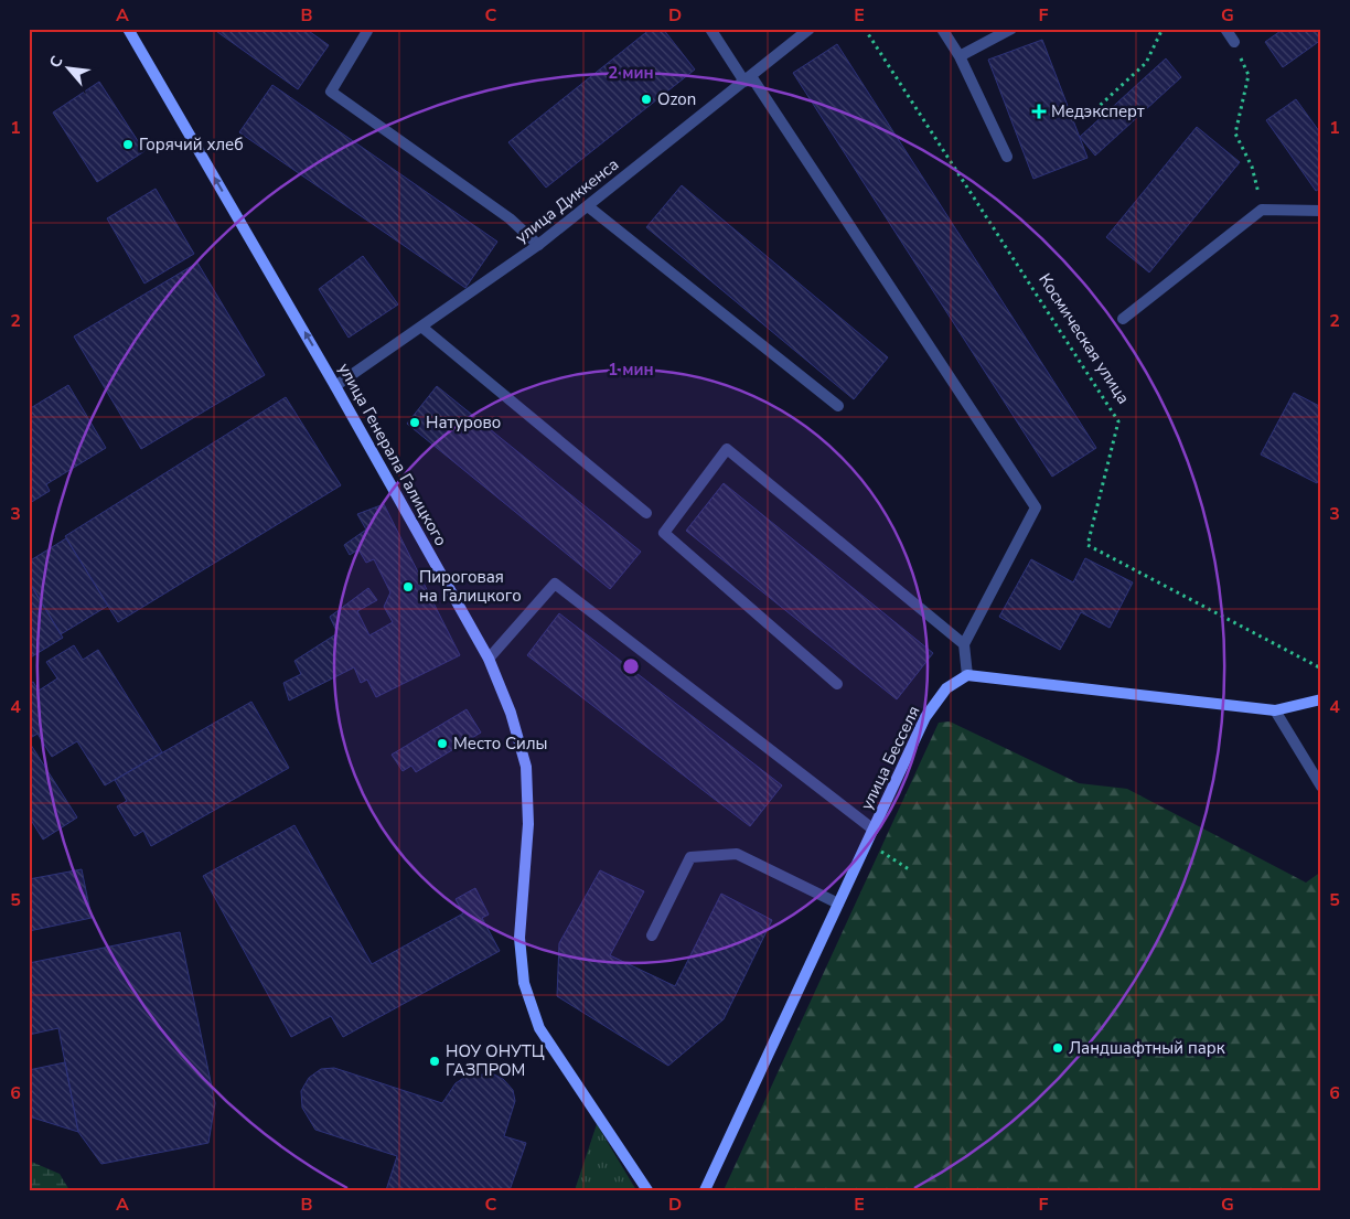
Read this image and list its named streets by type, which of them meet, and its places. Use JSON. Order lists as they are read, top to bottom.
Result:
{
  "streets": {
    "street": ["улица Диккенса", "улица Генерала Галицкого", "улица Бесселя"],
    "path": ["Космическая улица"]
  },
  "crossings": [
    ["улица Диккенса", "улица Генерала Галицкого"]
  ],
  "places": {
    "other": [
      "Ozon",
      "Горячий хлеб",
      "Натурово",
      "Пироговая на Галицкого",
      "Место Силы",
      "Ландшафтный парк",
      "НОУ ОНУТЦ ГАЗПРОМ"
    ],
    "health": ["Медэксперт"]
  },
  "north": "top left",
  "grid": {
    "columns": [
      "A",
      "B",
      "C",
      "D",
      "E",
      "F",
      "G"
    ],
    "rows": [
      "1",
      "2",
      "3",
      "4",
      "5",
      "6"
    ]
  },
  "rings": ["2 мин", "1 мин"]
}
